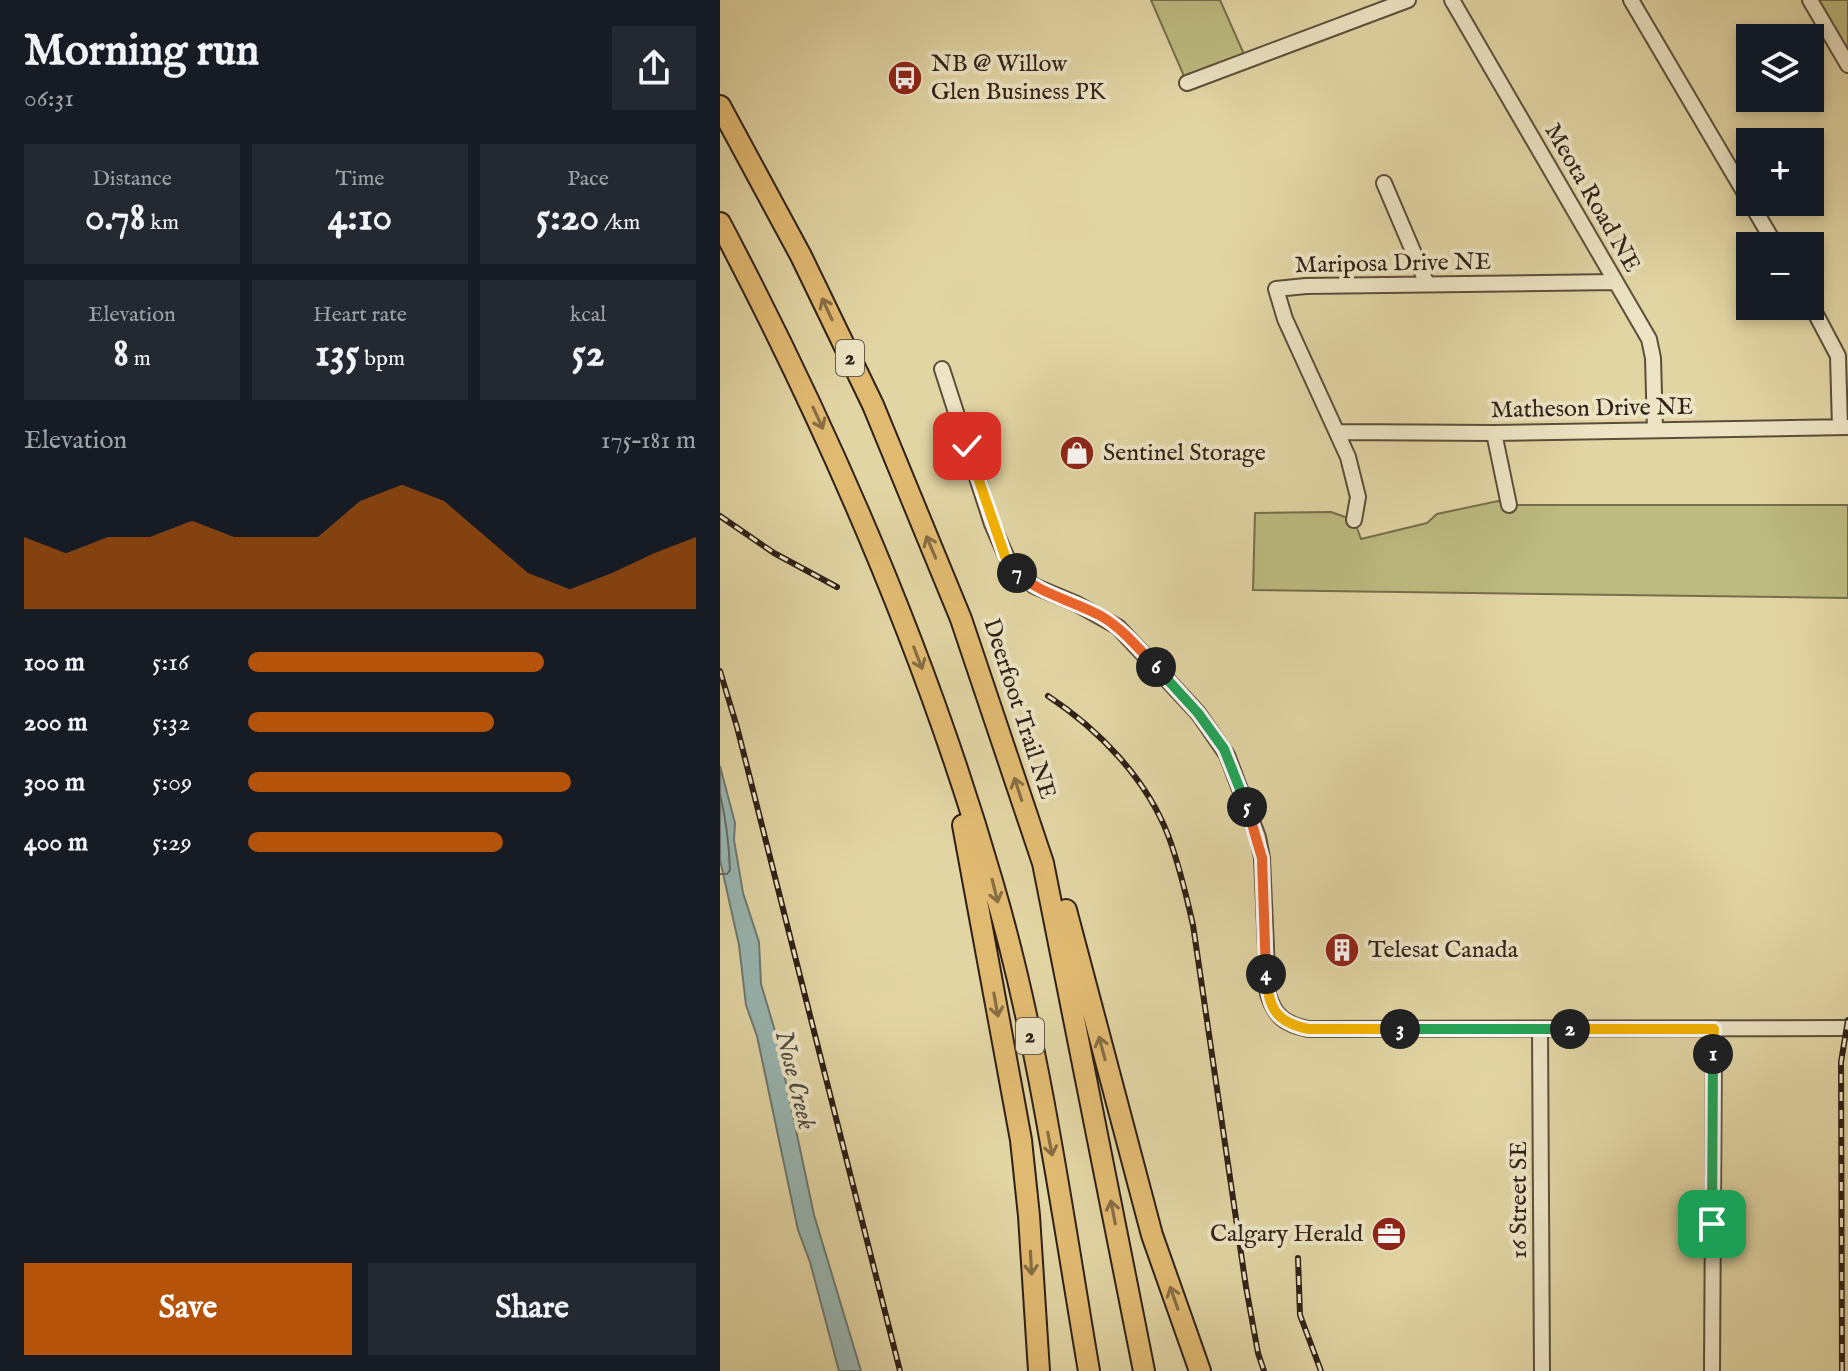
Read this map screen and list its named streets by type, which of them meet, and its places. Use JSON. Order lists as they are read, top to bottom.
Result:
{
  "streets": {
    "highway": ["2", "Deerfoot Trail NE"],
    "street": [
      "Meota Road NE",
      "Mariposa Drive NE",
      "Matheson Drive NE",
      "16 Street SE"
    ]
  },
  "crossings": [
    ["Meota Road NE", "Mariposa Drive NE"],
    ["Meota Road NE", "Matheson Drive NE"],
    ["Mariposa Drive NE", "Matheson Drive NE"]
  ],
  "water": ["Nose Creek"],
  "places": {
    "bus stop": ["NB @ Willow Glen Business PK"],
    "shop": ["Sentinel Storage"],
    "building": ["Telesat Canada"],
    "office": ["Calgary Herald"]
  },
  "page": {
    "heading": ["Morning run", "06:31"],
    "map_buttons": ["+", "−"],
    "stats": [
      ["Distance", "0.78 km"],
      ["Time", "4:10"],
      ["Pace", "5:20 /km"],
      ["Elevation", "8 m"],
      ["Heart rate", "135 bpm"],
      ["kcal", "52"]
    ],
    "chart": ["Elevation", "175–181 m"],
    "pins": [
      "7",
      "6",
      "5",
      "4",
      "2",
      "3",
      "1"
    ],
    "list": [
      {
        "name": "100 m",
        "note": "5:16"
      },
      {
        "name": "200 m",
        "note": "5:32"
      },
      {
        "name": "300 m",
        "note": "5:09"
      },
      {
        "name": "400 m",
        "note": "5:29"
      }
    ],
    "buttons": ["Save", "Share"]
  }
}
